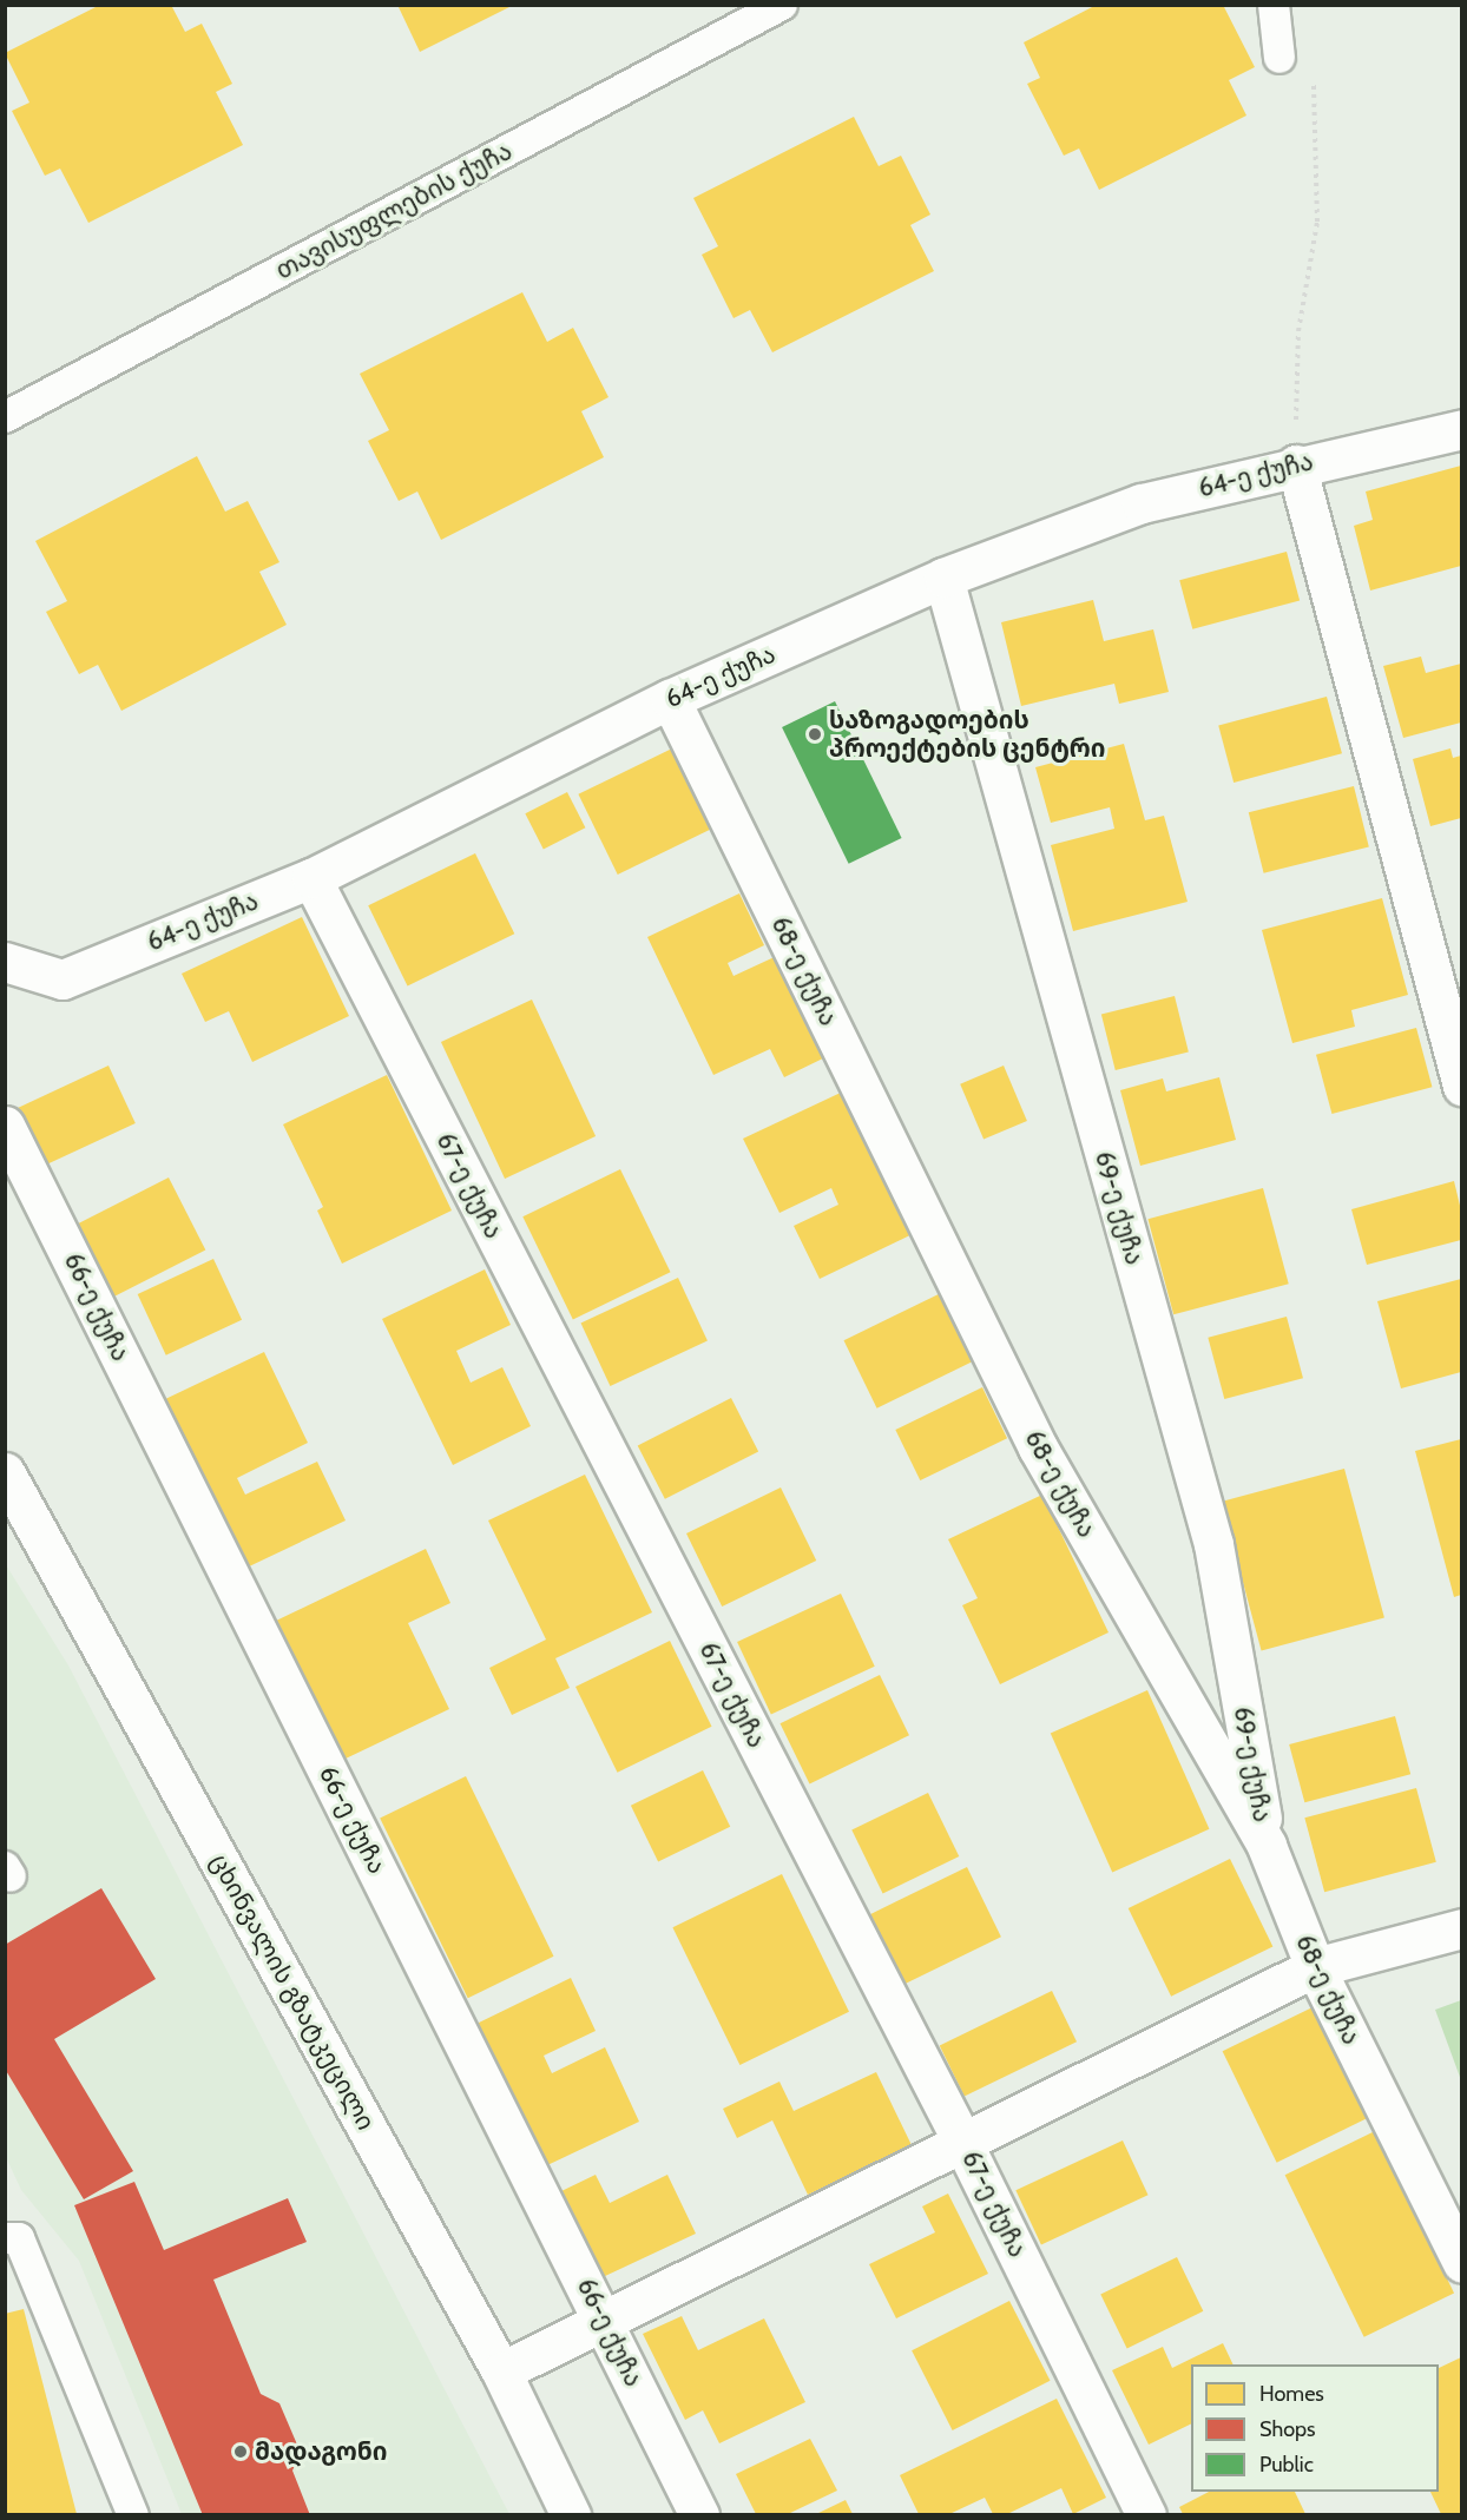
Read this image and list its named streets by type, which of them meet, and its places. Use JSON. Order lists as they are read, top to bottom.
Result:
{
  "streets": {
    "street": [
      "64-ე ქუჩა",
      "68-ე ქუჩა",
      "67-ე ქუჩა",
      "69-ე ქუჩა",
      "66-ე ქუჩა",
      "ცხინვალის გზატკეცილი"
    ],
    "lane": ["თავისუფლების ქუჩა"]
  },
  "crossings": [
    ["64-ე ქუჩა", "68-ე ქუჩა"],
    ["64-ე ქუჩა", "67-ე ქუჩა"],
    ["64-ე ქუჩა", "69-ე ქუჩა"],
    ["68-ე ქუჩა", "69-ე ქუჩა"]
  ],
  "places": ["საზოგადოების პროექტების ცენტრი", "მადაგონი"],
  "legend": ["Homes", "Shops", "Public"]
}
